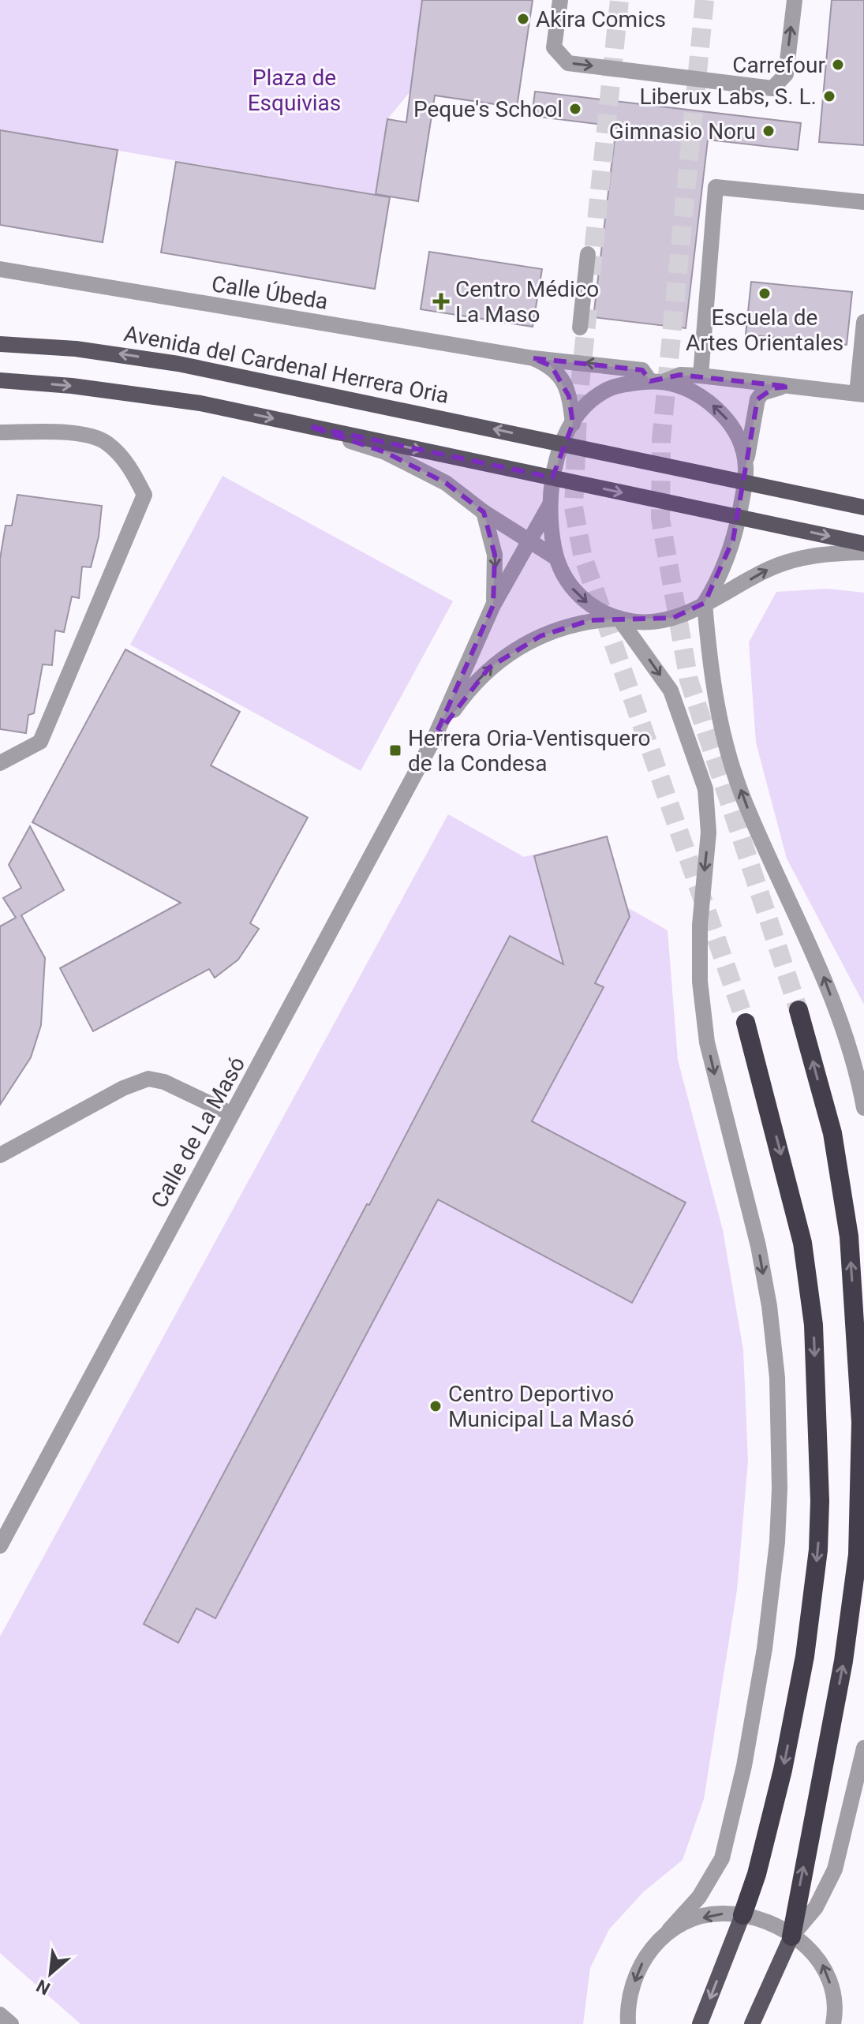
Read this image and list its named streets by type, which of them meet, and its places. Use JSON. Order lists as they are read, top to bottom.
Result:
{
  "streets": {
    "main road": ["Avenida del Cardenal Herrera Oria"],
    "street": ["Calle Úbeda", "Calle de La Masó"]
  },
  "parks": ["Plaza de Esquivias"],
  "places": {
    "other": [
      "Akira Comics",
      "Carrefour",
      "Liberux Labs, S. L.",
      "Peque's School",
      "Gimnasio Noru",
      "Escuela de Artes Orientales",
      "Centro Deportivo Municipal La Masó"
    ],
    "health": ["Centro Médico La Maso"],
    "transit": ["Herrera Oria-Ventisquero de la Condesa"]
  },
  "north": "bottom left"
}
